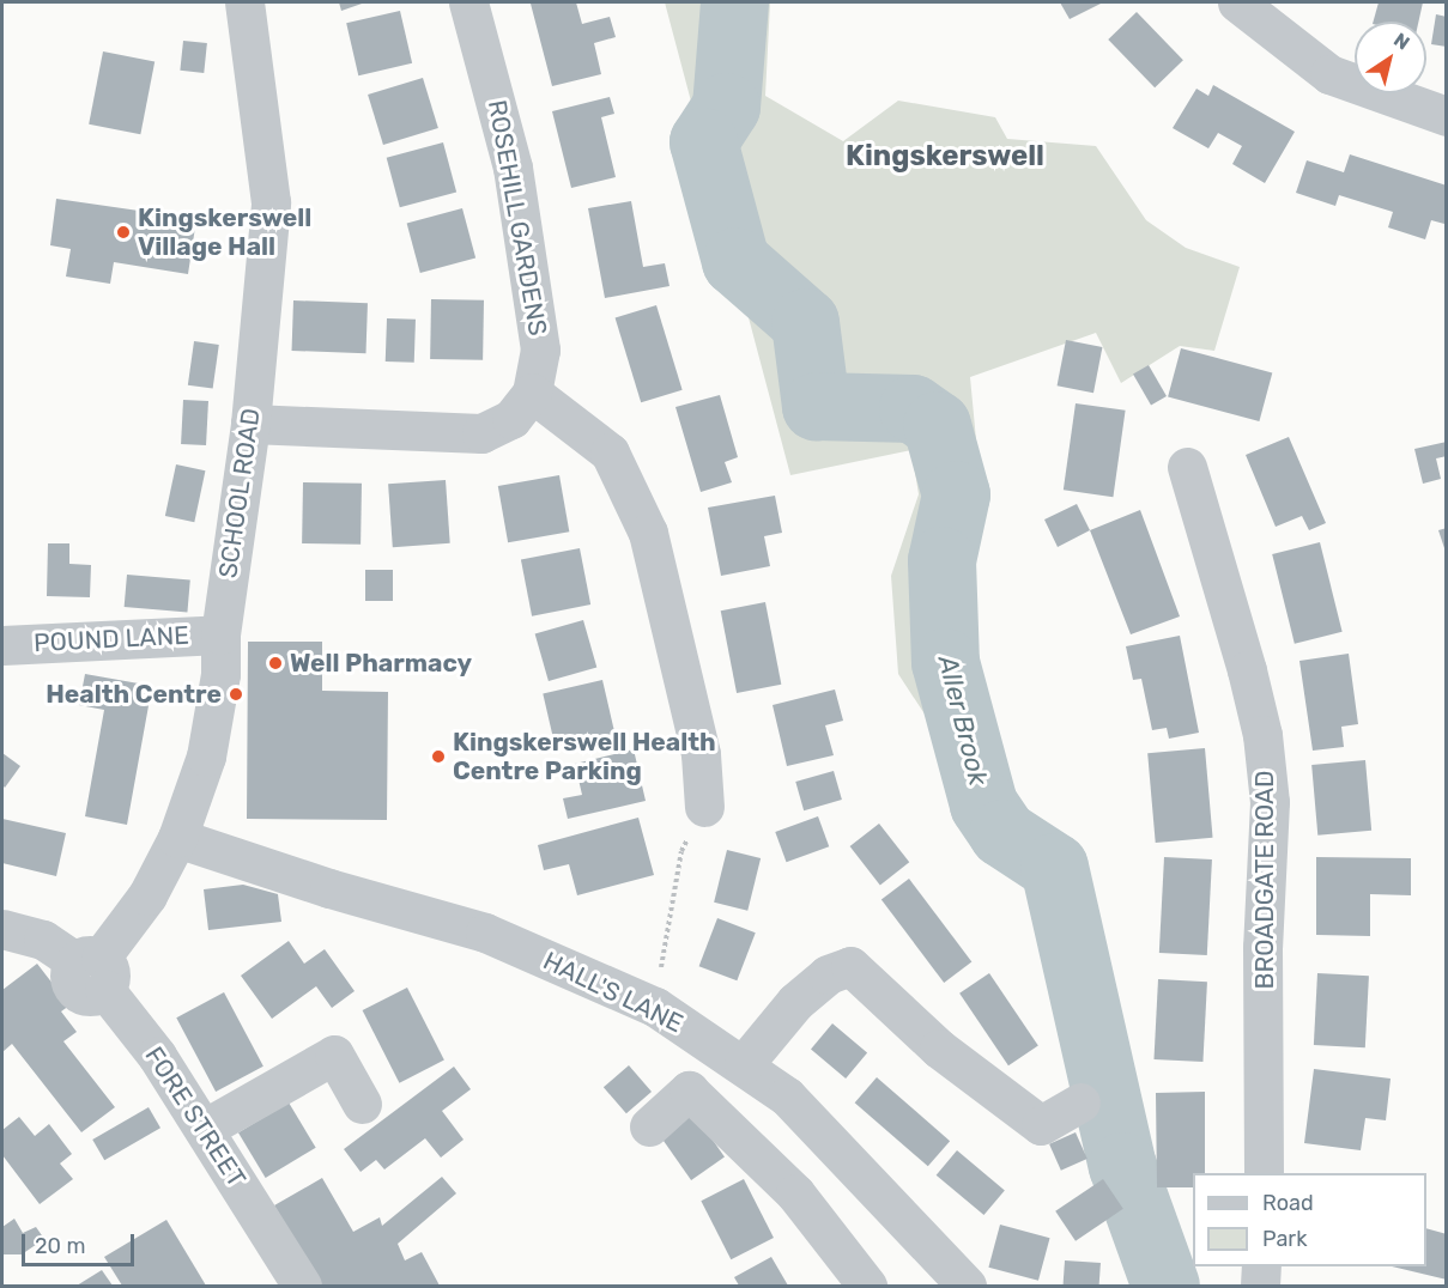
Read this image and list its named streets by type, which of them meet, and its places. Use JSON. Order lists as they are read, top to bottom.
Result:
{
  "streets": {
    "street": [
      "ROSEHILL GARDENS",
      "SCHOOL ROAD",
      "POUND LANE",
      "BROADGATE ROAD",
      "HALL'S LANE",
      "FORE STREET"
    ]
  },
  "crossings": [
    ["ROSEHILL GARDENS", "SCHOOL ROAD"],
    ["SCHOOL ROAD", "POUND LANE"],
    ["SCHOOL ROAD", "HALL'S LANE"],
    ["SCHOOL ROAD", "FORE STREET"]
  ],
  "districts": ["Kingskerswell"],
  "water": ["Aller Brook"],
  "places": [
    "Kingskerswell Village Hall",
    "Well Pharmacy",
    "Health Centre",
    "Kingskerswell Health Centre Parking"
  ],
  "legend": ["Road", "Park"],
  "scale_bar": "20 m",
  "north": "top right"
}
